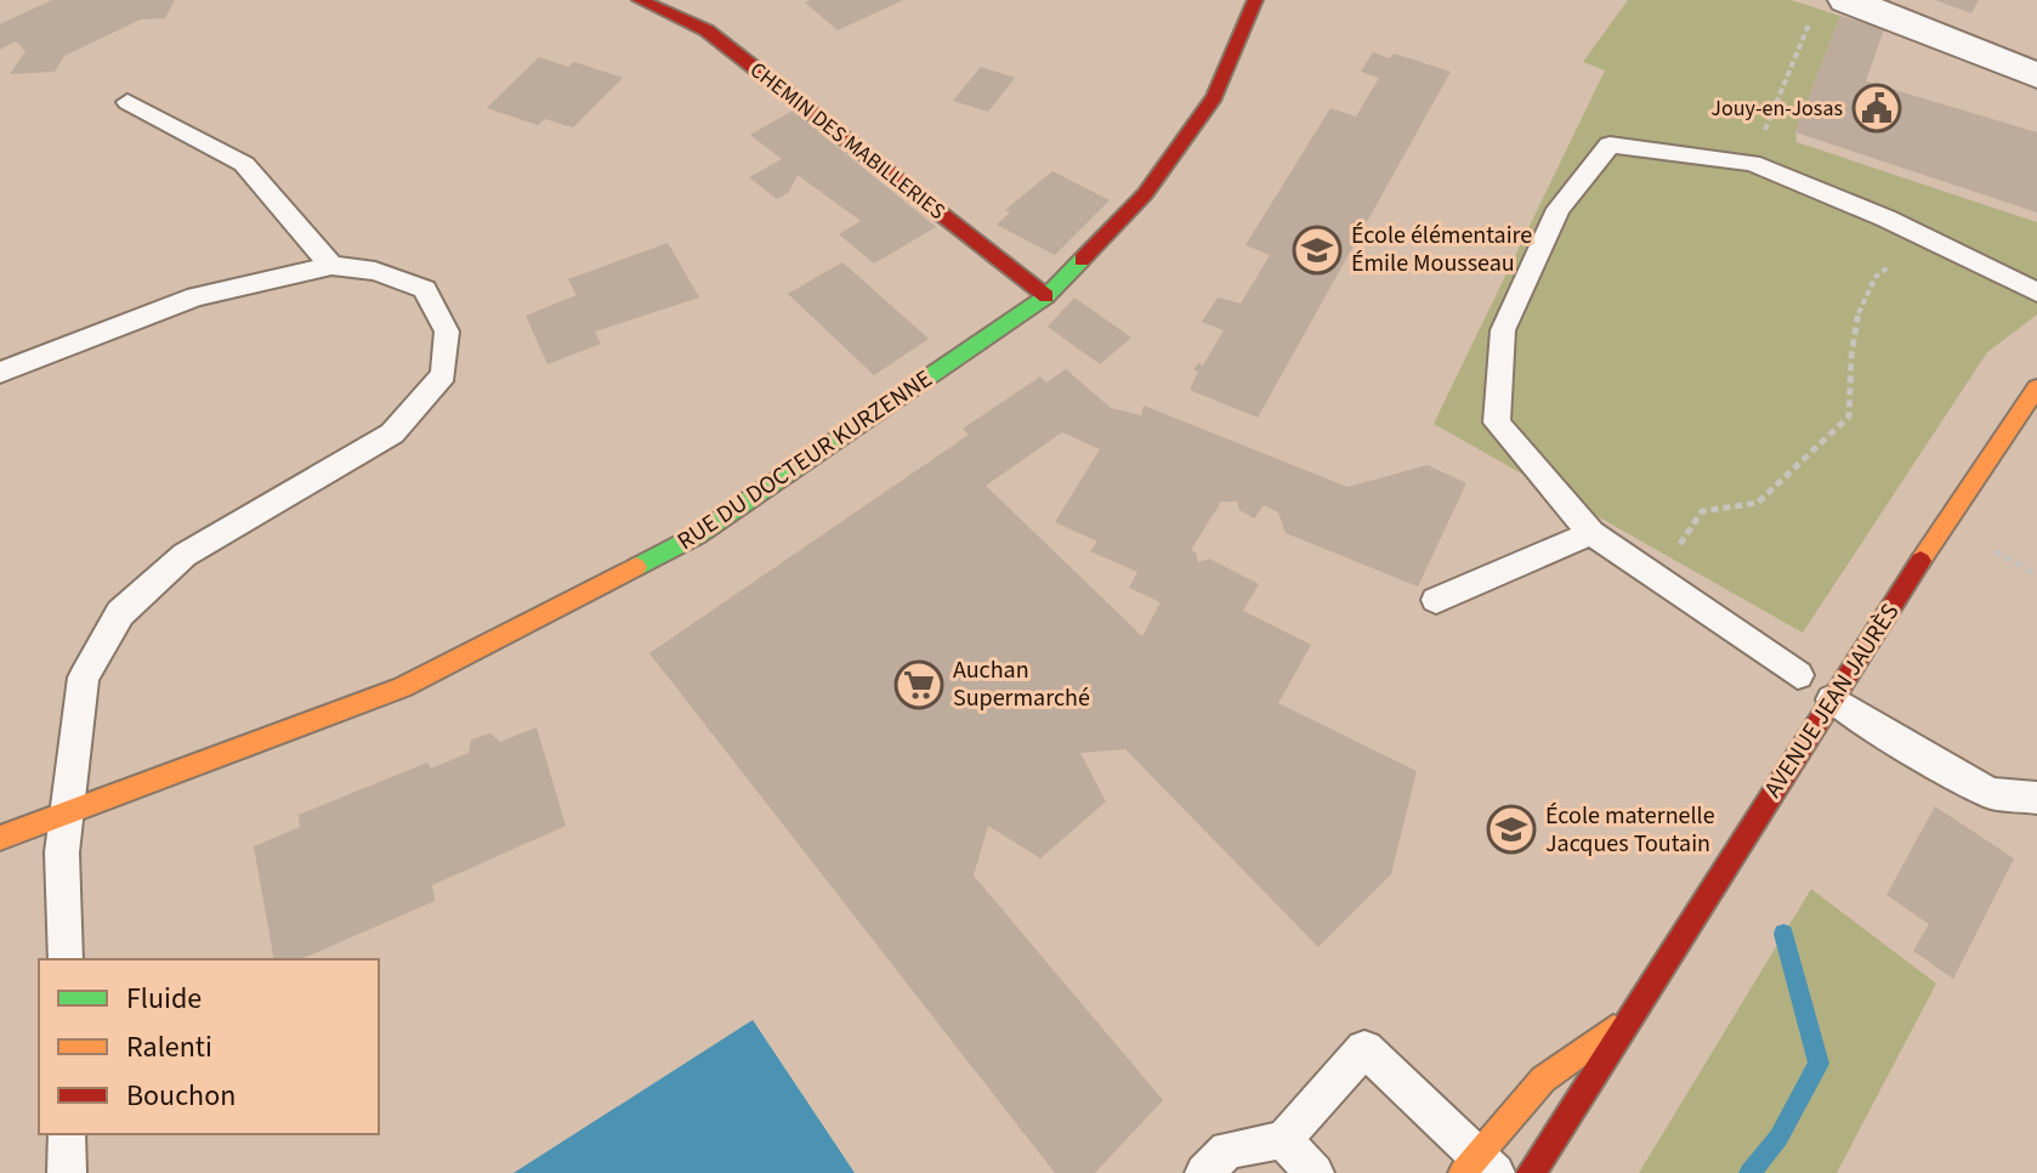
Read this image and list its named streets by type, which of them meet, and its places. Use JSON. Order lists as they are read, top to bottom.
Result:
{
  "streets": {
    "street": ["CHEMIN DES MABILLERIES", "RUE DU DOCTEUR KURZENNE", "AVENUE JEAN JAURÈS"]
  },
  "crossings": [
    ["CHEMIN DES MABILLERIES", "RUE DU DOCTEUR KURZENNE"]
  ],
  "places": {
    "public building": ["Jouy-en-Josas"],
    "school or university": ["École élémentaire Émile Mousseau", "École maternelle Jacques Toutain"],
    "supermarket": ["Auchan Supermarché"]
  },
  "legend": ["Fluide", "Ralenti", "Bouchon"]
}
